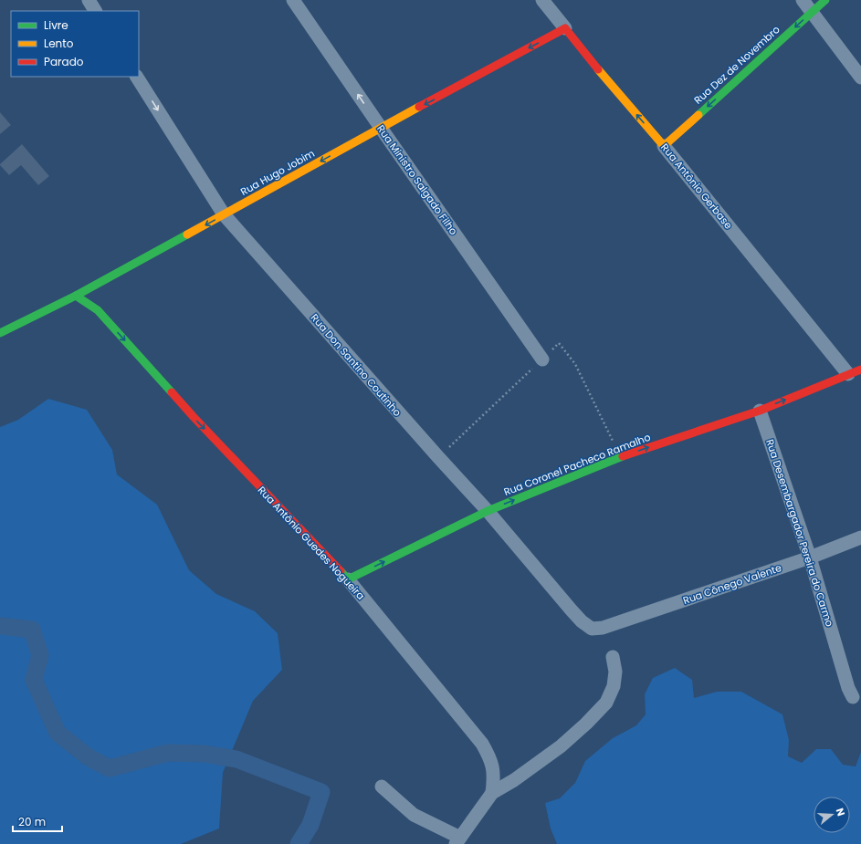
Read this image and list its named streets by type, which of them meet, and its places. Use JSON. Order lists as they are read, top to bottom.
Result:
{
  "streets": {
    "street": [
      "Rua Dez de Novembro",
      "Rua Hugo Jobim",
      "Rua Ministro Salgado Filho",
      "Rua Antônio Gerbase",
      "Rua Don Santino Coutinho",
      "Rua Coronel Pacheco Ramalho",
      "Rua Desembargador Pereira do Carmo",
      "Rua Antônio Guedes Nogueira",
      "Rua Cônego Valente"
    ]
  },
  "crossings": [
    ["Rua Dez de Novembro", "Rua Antônio Gerbase"],
    ["Rua Hugo Jobim", "Rua Ministro Salgado Filho"],
    ["Rua Hugo Jobim", "Rua Antônio Gerbase"],
    ["Rua Hugo Jobim", "Rua Don Santino Coutinho"],
    ["Rua Hugo Jobim", "Rua Antônio Guedes Nogueira"],
    ["Rua Antônio Gerbase", "Rua Coronel Pacheco Ramalho"],
    ["Rua Don Santino Coutinho", "Rua Coronel Pacheco Ramalho"],
    ["Rua Don Santino Coutinho", "Rua Cônego Valente"],
    ["Rua Coronel Pacheco Ramalho", "Rua Desembargador Pereira do Carmo"],
    ["Rua Coronel Pacheco Ramalho", "Rua Antônio Guedes Nogueira"],
    ["Rua Desembargador Pereira do Carmo", "Rua Cônego Valente"]
  ],
  "one_way": [
    "Rua Dez de Novembro",
    "Rua Hugo Jobim",
    "Rua Ministro Salgado Filho",
    "Rua Coronel Pacheco Ramalho",
    "Rua Antônio Guedes Nogueira"
  ],
  "legend": ["Livre", "Lento", "Parado"],
  "scale_bar": "20 m",
  "north": "right"
}
